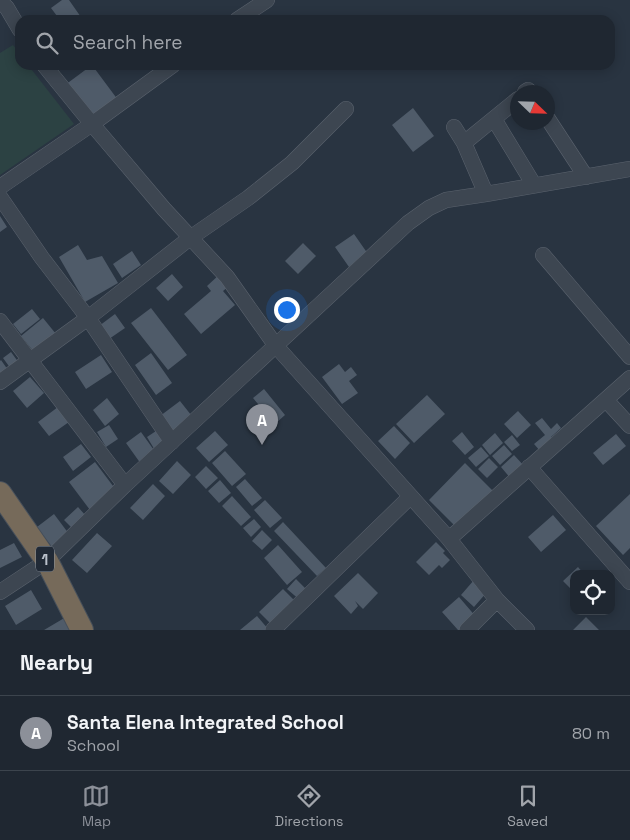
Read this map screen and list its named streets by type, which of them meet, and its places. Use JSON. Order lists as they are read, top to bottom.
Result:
{
  "streets": {
    "highway": ["1"]
  },
  "north": "bottom right",
  "page": {
    "search": "Search here",
    "pins": "A",
    "heading": "Nearby",
    "list": [
      {
        "mark": "A",
        "name": "Santa Elena Integrated School",
        "note": "School",
        "value": "80 m"
      }
    ],
    "nav": ["Map", "Directions", "Saved"]
  }
}
